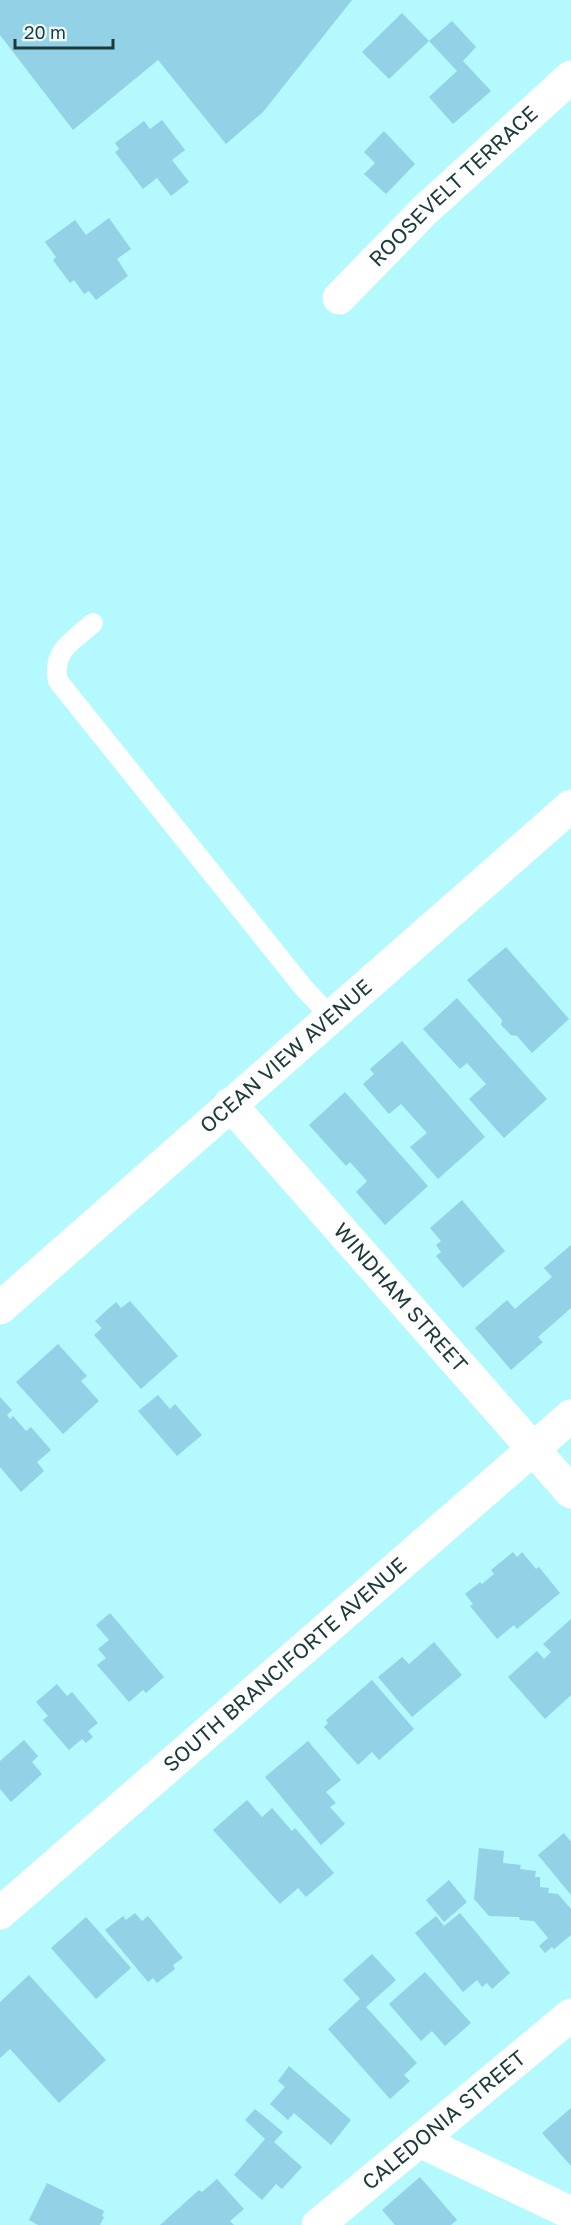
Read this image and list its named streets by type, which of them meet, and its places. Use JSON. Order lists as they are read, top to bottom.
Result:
{
  "streets": {
    "street": [
      "ROOSEVELT TERRACE",
      "OCEAN VIEW AVENUE",
      "WINDHAM STREET",
      "SOUTH BRANCIFORTE AVENUE",
      "CALEDONIA STREET"
    ]
  },
  "crossings": [
    ["OCEAN VIEW AVENUE", "WINDHAM STREET"],
    ["WINDHAM STREET", "SOUTH BRANCIFORTE AVENUE"]
  ],
  "scale_bar": "20 m"
}
